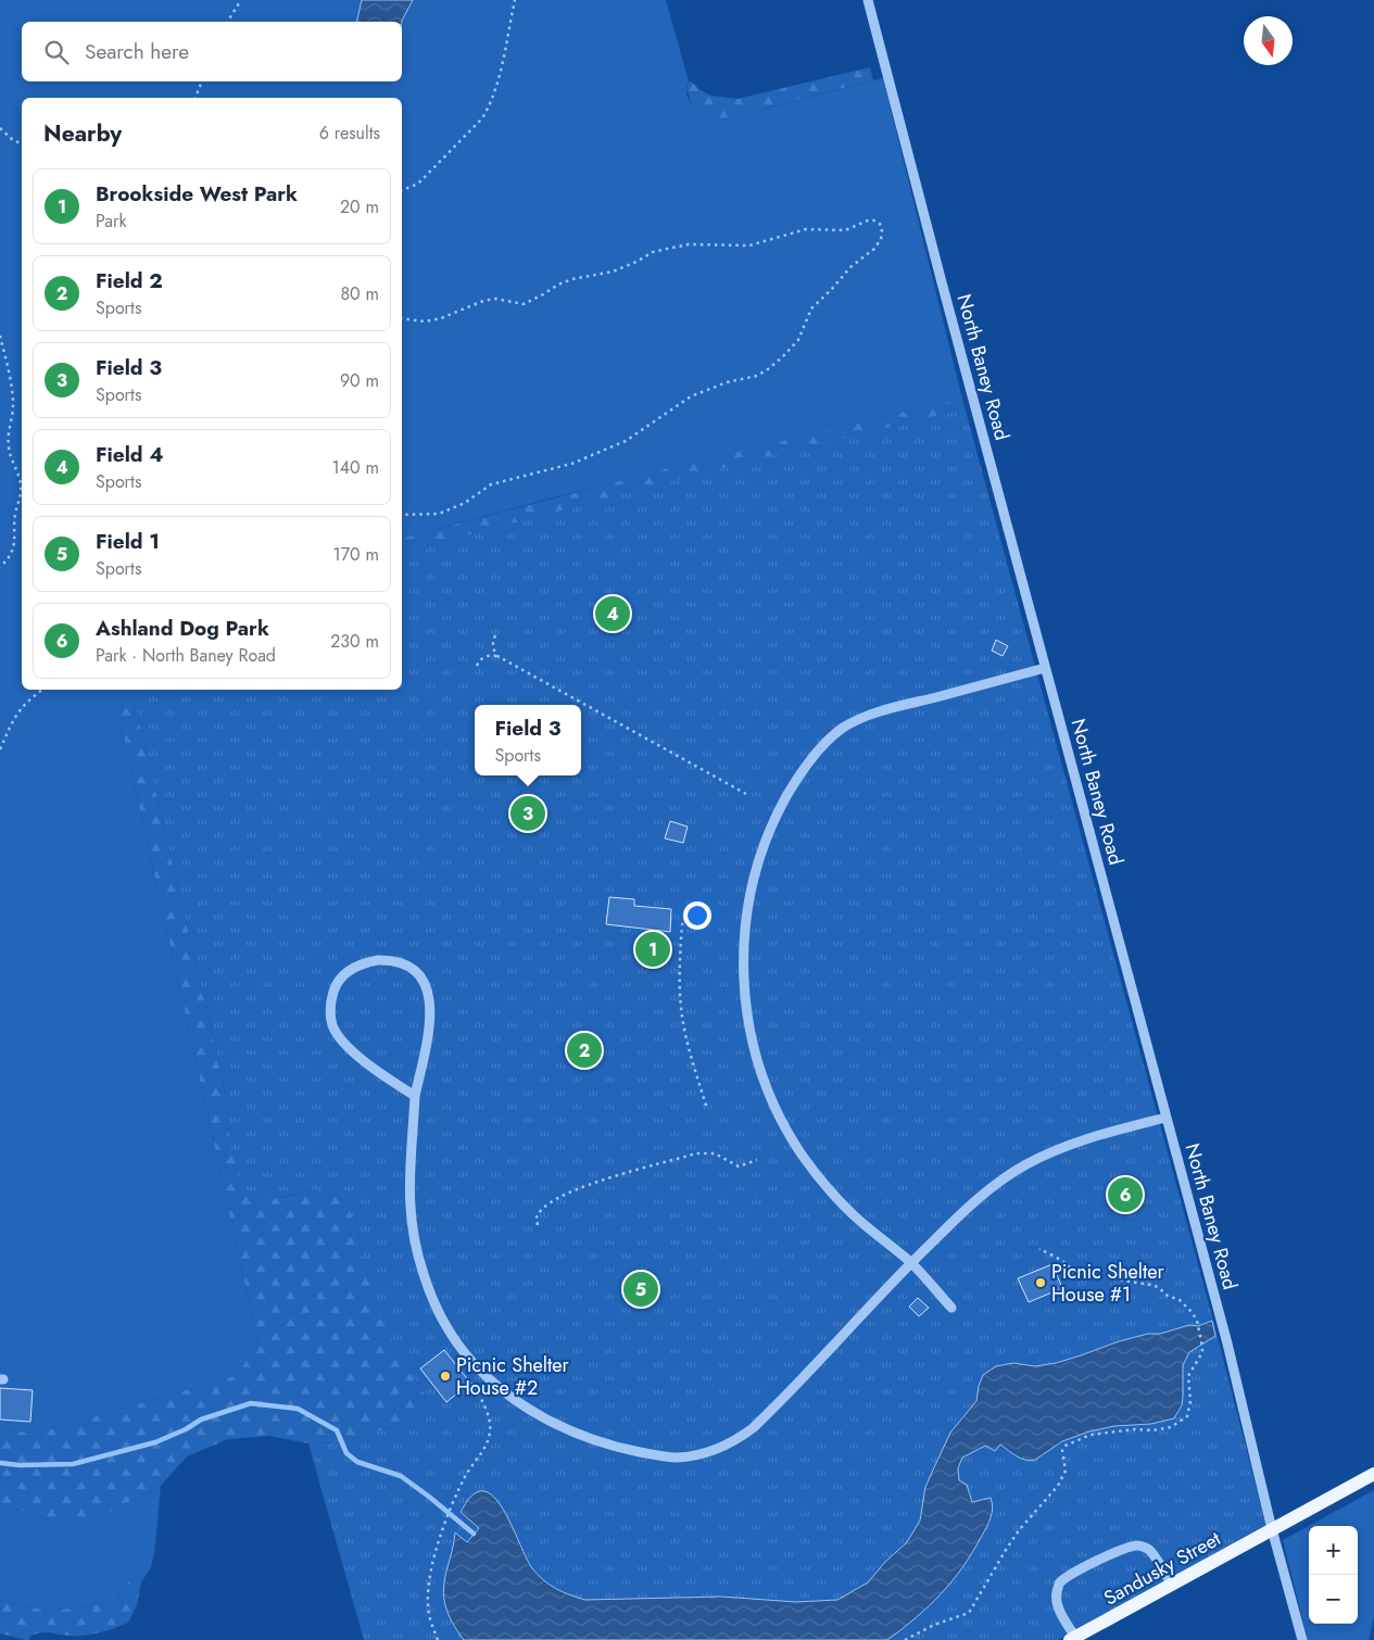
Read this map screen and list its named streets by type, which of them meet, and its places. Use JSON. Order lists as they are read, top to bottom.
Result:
{
  "streets": {
    "main road": ["Sandusky Street"],
    "street": ["North Baney Road"]
  },
  "crossings": [
    ["North Baney Road", "Sandusky Street"]
  ],
  "places": ["Picnic Shelter House #1", "Picnic Shelter House #2"],
  "north": "bottom",
  "page": {
    "search": "Search here",
    "heading": ["Nearby", "6 results"],
    "list": [
      {
        "mark": "1",
        "name": "Brookside West Park",
        "note": "Park",
        "value": "20 m"
      },
      {
        "mark": "2",
        "name": "Field 2",
        "note": "Sports",
        "value": "80 m"
      },
      {
        "mark": "3",
        "name": "Field 3",
        "note": "Sports",
        "value": "90 m"
      },
      {
        "mark": "4",
        "name": "Field 4",
        "note": "Sports",
        "value": "140 m"
      },
      {
        "mark": "5",
        "name": "Field 1",
        "note": "Sports",
        "value": "170 m"
      },
      {
        "mark": "6",
        "name": "Ashland Dog Park",
        "note": "Park · North Baney Road",
        "value": "230 m"
      }
    ],
    "pins": [
      "4",
      "3",
      "1",
      "2",
      "6",
      "5"
    ],
    "popup": ["Field 3", "Sports"],
    "map_buttons": ["+", "−"]
  }
}
